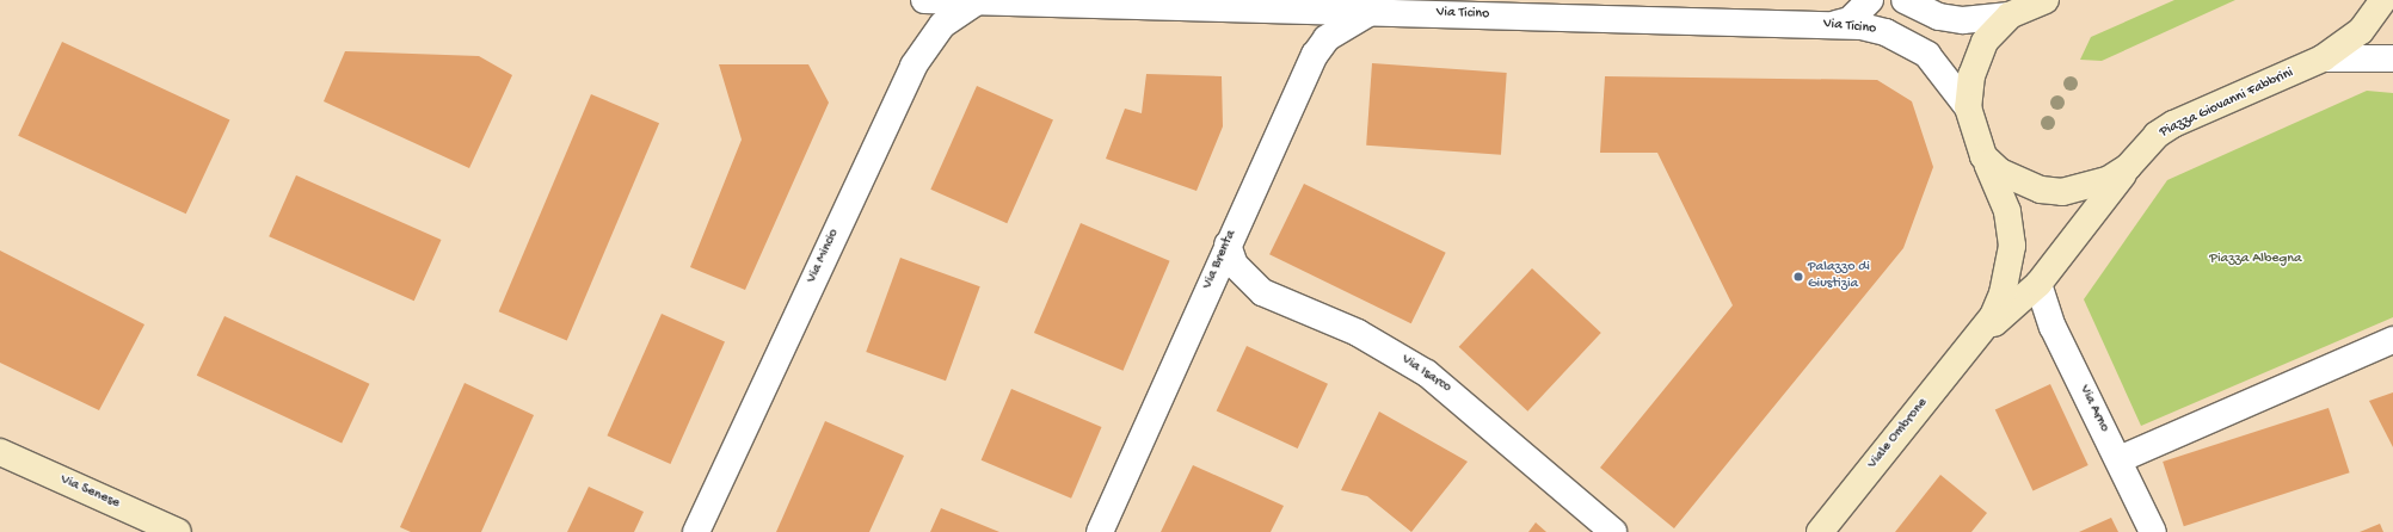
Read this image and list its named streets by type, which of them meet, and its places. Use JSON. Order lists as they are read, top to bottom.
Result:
{
  "streets": {
    "main road": ["Piazza Giovanni Fabbrini", "Viale Ombrone", "Via Senese"],
    "street": [
      "Via Ticino",
      "Via Mincio",
      "Via Brenta",
      "Via Isarco",
      "Via Arno"
    ]
  },
  "crossings": [
    ["Via Ticino", "Via Mincio"],
    ["Via Ticino", "Via Brenta"],
    ["Piazza Giovanni Fabbrini", "Viale Ombrone"],
    ["Via Brenta", "Via Isarco"],
    ["Via Arno", "Viale Ombrone"]
  ],
  "parks": ["Piazza Albegna"],
  "places": ["Palazzo di Giustizia"]
}
